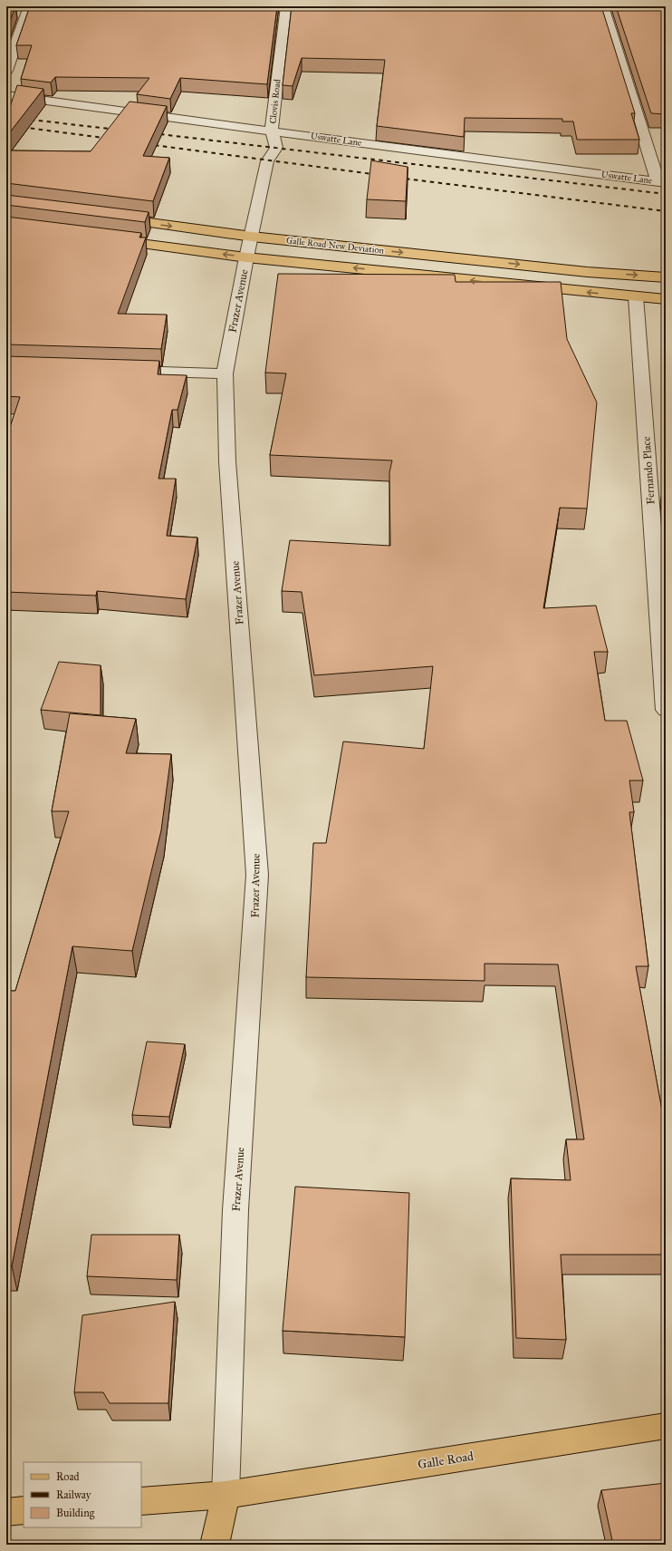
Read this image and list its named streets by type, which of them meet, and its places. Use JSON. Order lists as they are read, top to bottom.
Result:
{
  "streets": {
    "main road": ["Galle Road New Deviation", "Galle Road"],
    "street": [
      "Clovis Road",
      "Uswatte Lane",
      "Frazer Avenue",
      "Fernando Place"
    ]
  },
  "crossings": [
    ["Clovis Road", "Uswatte Lane"],
    ["Clovis Road", "Galle Road New Deviation"],
    ["Clovis Road", "Frazer Avenue"],
    ["Galle Road New Deviation", "Frazer Avenue"],
    ["Galle Road New Deviation", "Fernando Place"],
    ["Frazer Avenue", "Galle Road"]
  ],
  "legend": ["Road", "Railway", "Building"]
}
